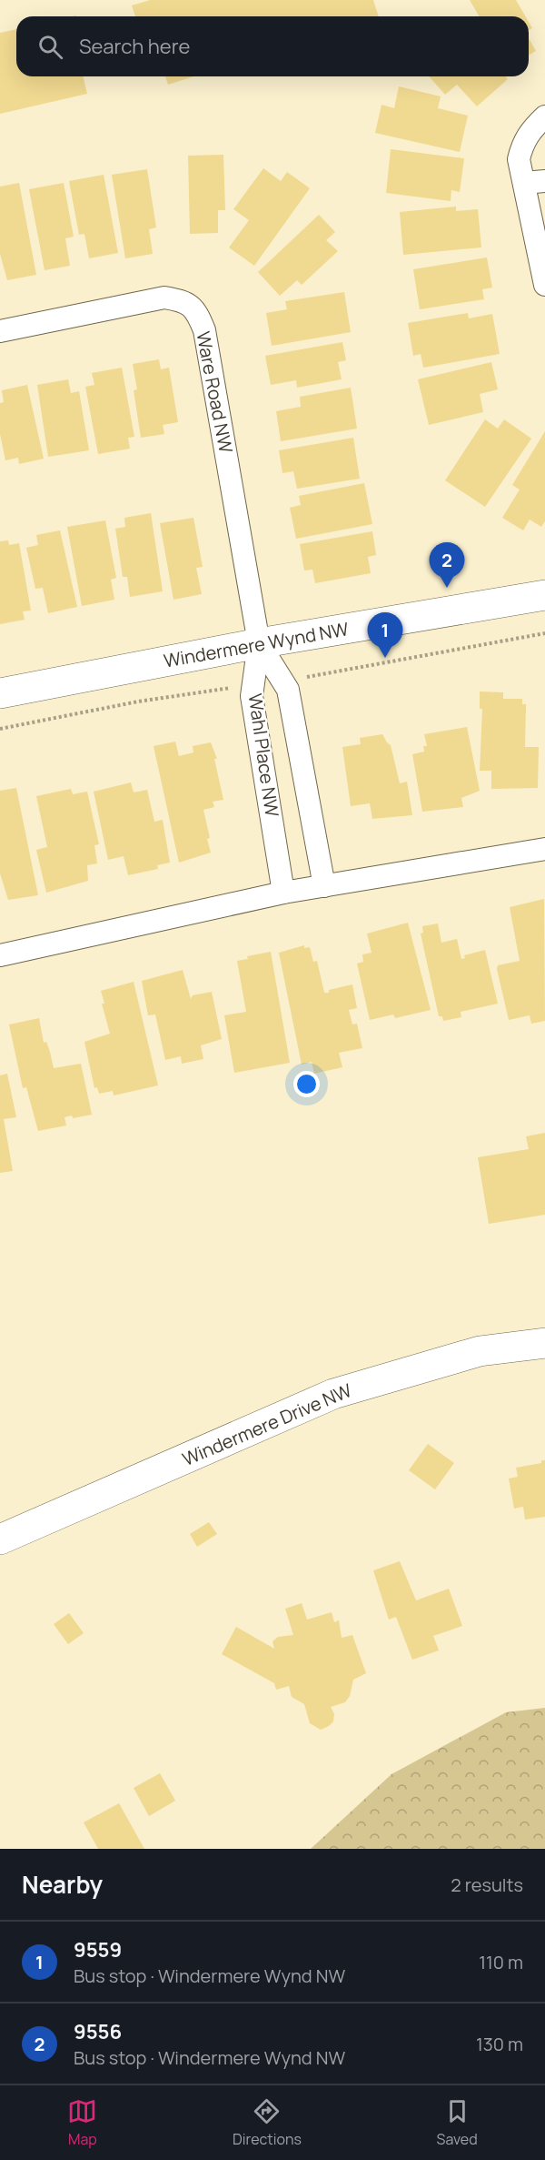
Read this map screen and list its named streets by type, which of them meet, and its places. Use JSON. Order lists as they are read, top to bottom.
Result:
{
  "streets": {
    "street": [
      "Ware Road NW",
      "Windermere Wynd NW",
      "Wahl Place NW",
      "Windermere Drive NW"
    ]
  },
  "crossings": [
    ["Ware Road NW", "Windermere Wynd NW"],
    ["Ware Road NW", "Wahl Place NW"],
    ["Windermere Wynd NW", "Wahl Place NW"]
  ],
  "page": {
    "search": "Search here",
    "pins": ["2", "1"],
    "heading": ["Nearby", "2 results"],
    "list": [
      {
        "mark": "1",
        "name": "9559",
        "note": "Bus stop · Windermere Wynd NW",
        "value": "110 m"
      },
      {
        "mark": "2",
        "name": "9556",
        "note": "Bus stop · Windermere Wynd NW",
        "value": "130 m"
      }
    ],
    "nav": ["Map", "Directions", "Saved"]
  }
}
